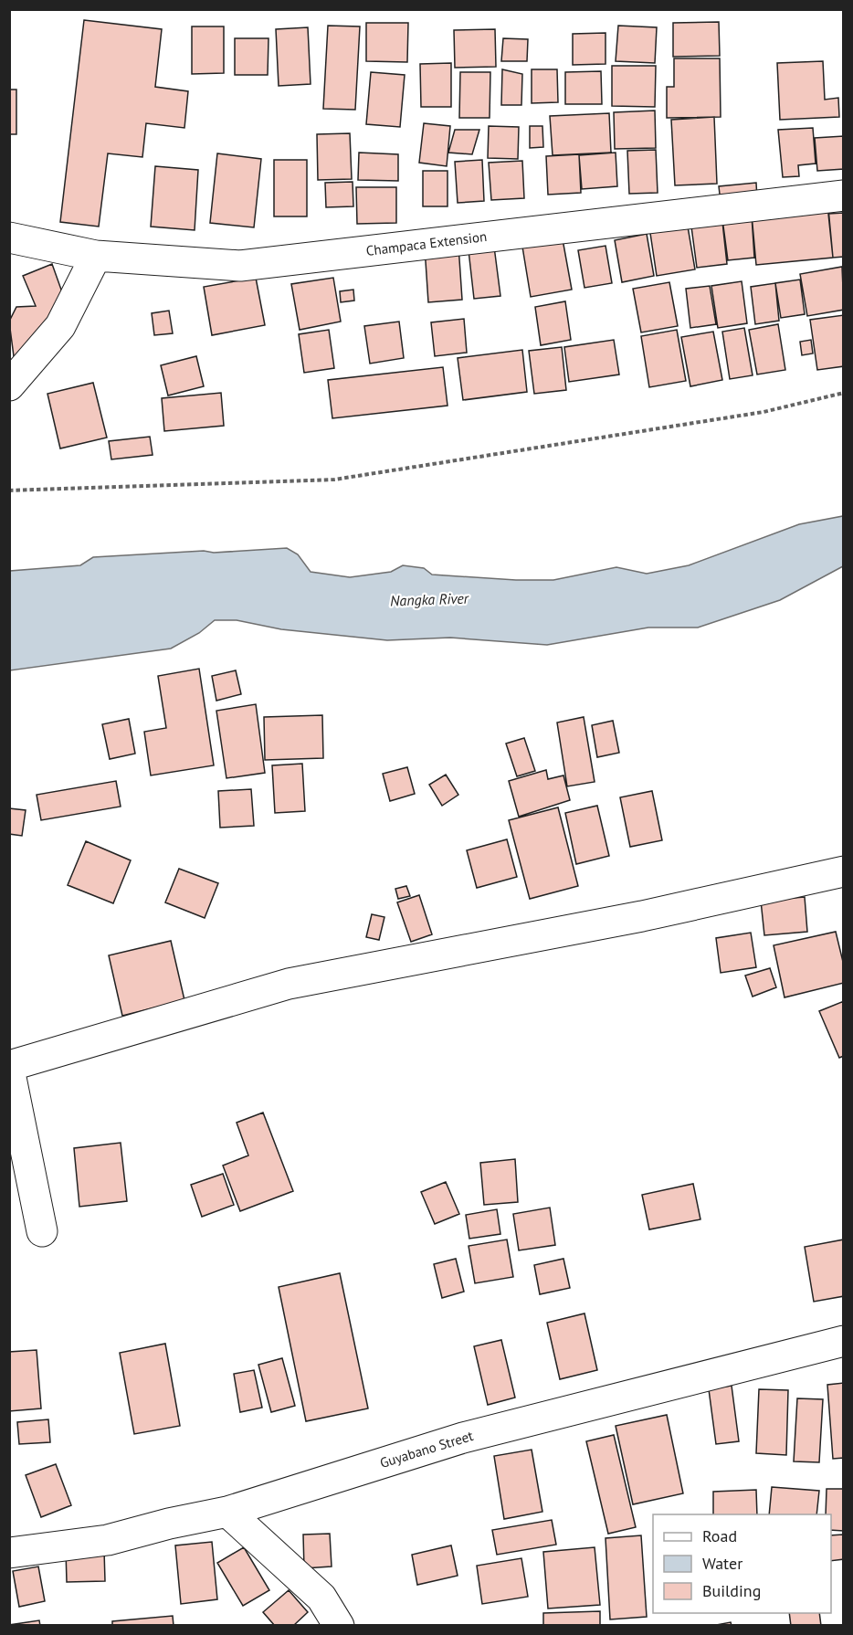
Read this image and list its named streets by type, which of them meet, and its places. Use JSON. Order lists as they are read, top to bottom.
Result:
{
  "streets": {
    "street": ["Champaca Extension", "Guyabano Street"]
  },
  "water": ["Nangka River"],
  "legend": ["Road", "Water", "Building"]
}
